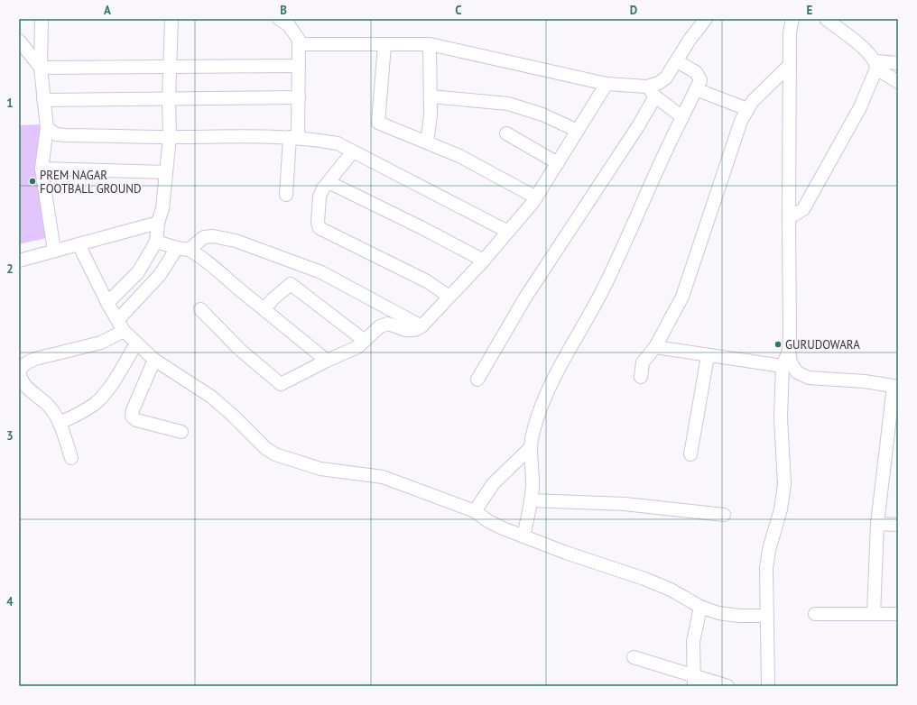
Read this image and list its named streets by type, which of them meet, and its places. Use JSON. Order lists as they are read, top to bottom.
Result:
{
  "places": ["PREM NAGAR FOOTBALL GROUND", "GURUDOWARA"],
  "grid": {
    "columns": [
      "A",
      "B",
      "C",
      "D",
      "E"
    ],
    "rows": [
      "1",
      "2",
      "3",
      "4"
    ]
  }
}
